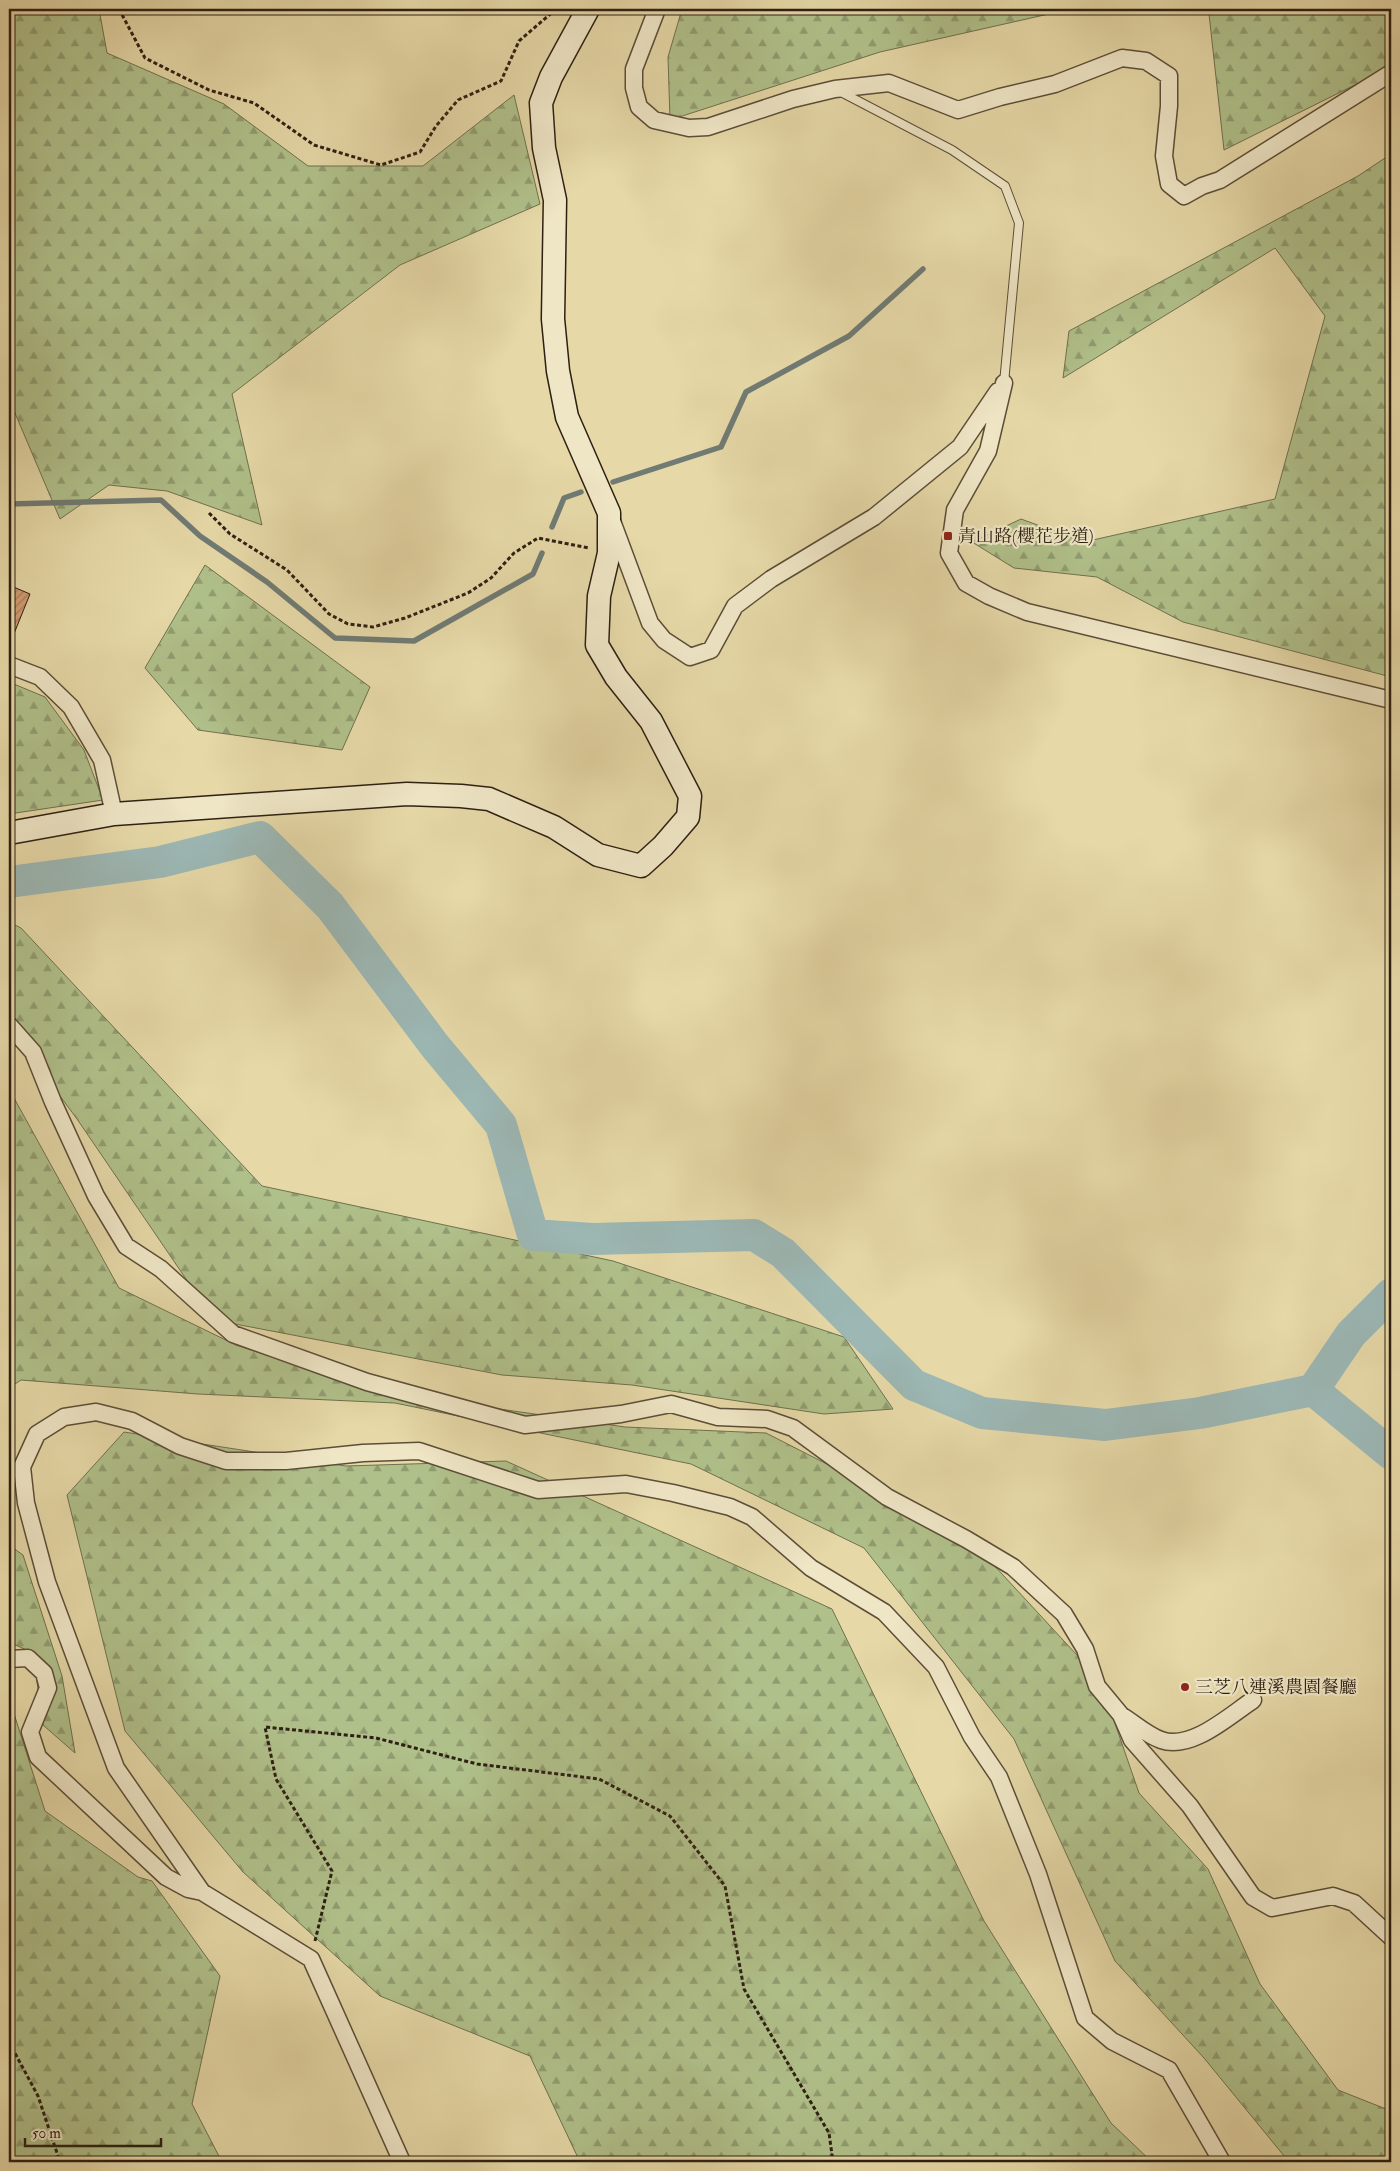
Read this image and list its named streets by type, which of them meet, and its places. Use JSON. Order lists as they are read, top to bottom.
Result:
{
  "places": {
    "transit": ["青山路(櫻花步道)"],
    "other": ["三芝八連溪農園餐廳"]
  },
  "scale_bar": "50 m"
}
